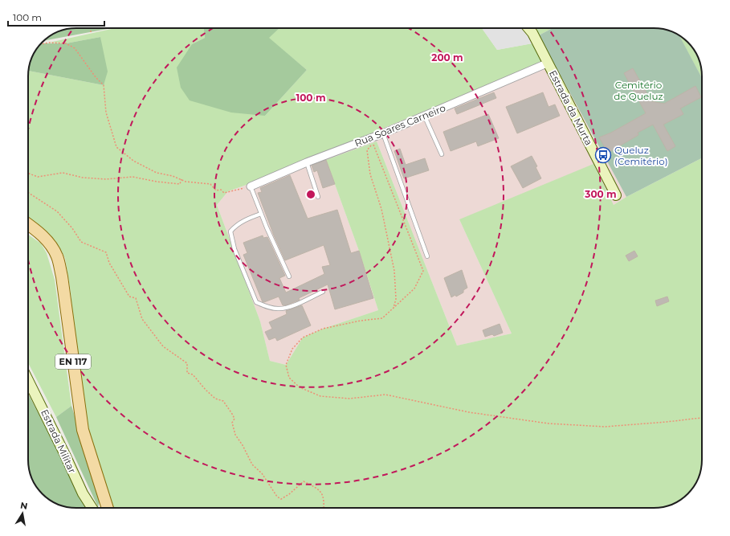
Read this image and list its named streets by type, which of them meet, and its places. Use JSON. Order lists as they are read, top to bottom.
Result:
{
  "streets": {
    "main road": ["EN 117"],
    "street": ["Estrada da Murta", "Rua Soares Carneiro", "Estrada Militar"]
  },
  "crossings": [
    ["Estrada da Murta", "Rua Soares Carneiro"]
  ],
  "parks": ["Cemitério de Queluz"],
  "places": {
    "bus stop": ["Queluz (Cemitério)"]
  },
  "scale_bar": "100 m",
  "north": "top",
  "rings": ["200 m", "100 m", "300 m"]
}
